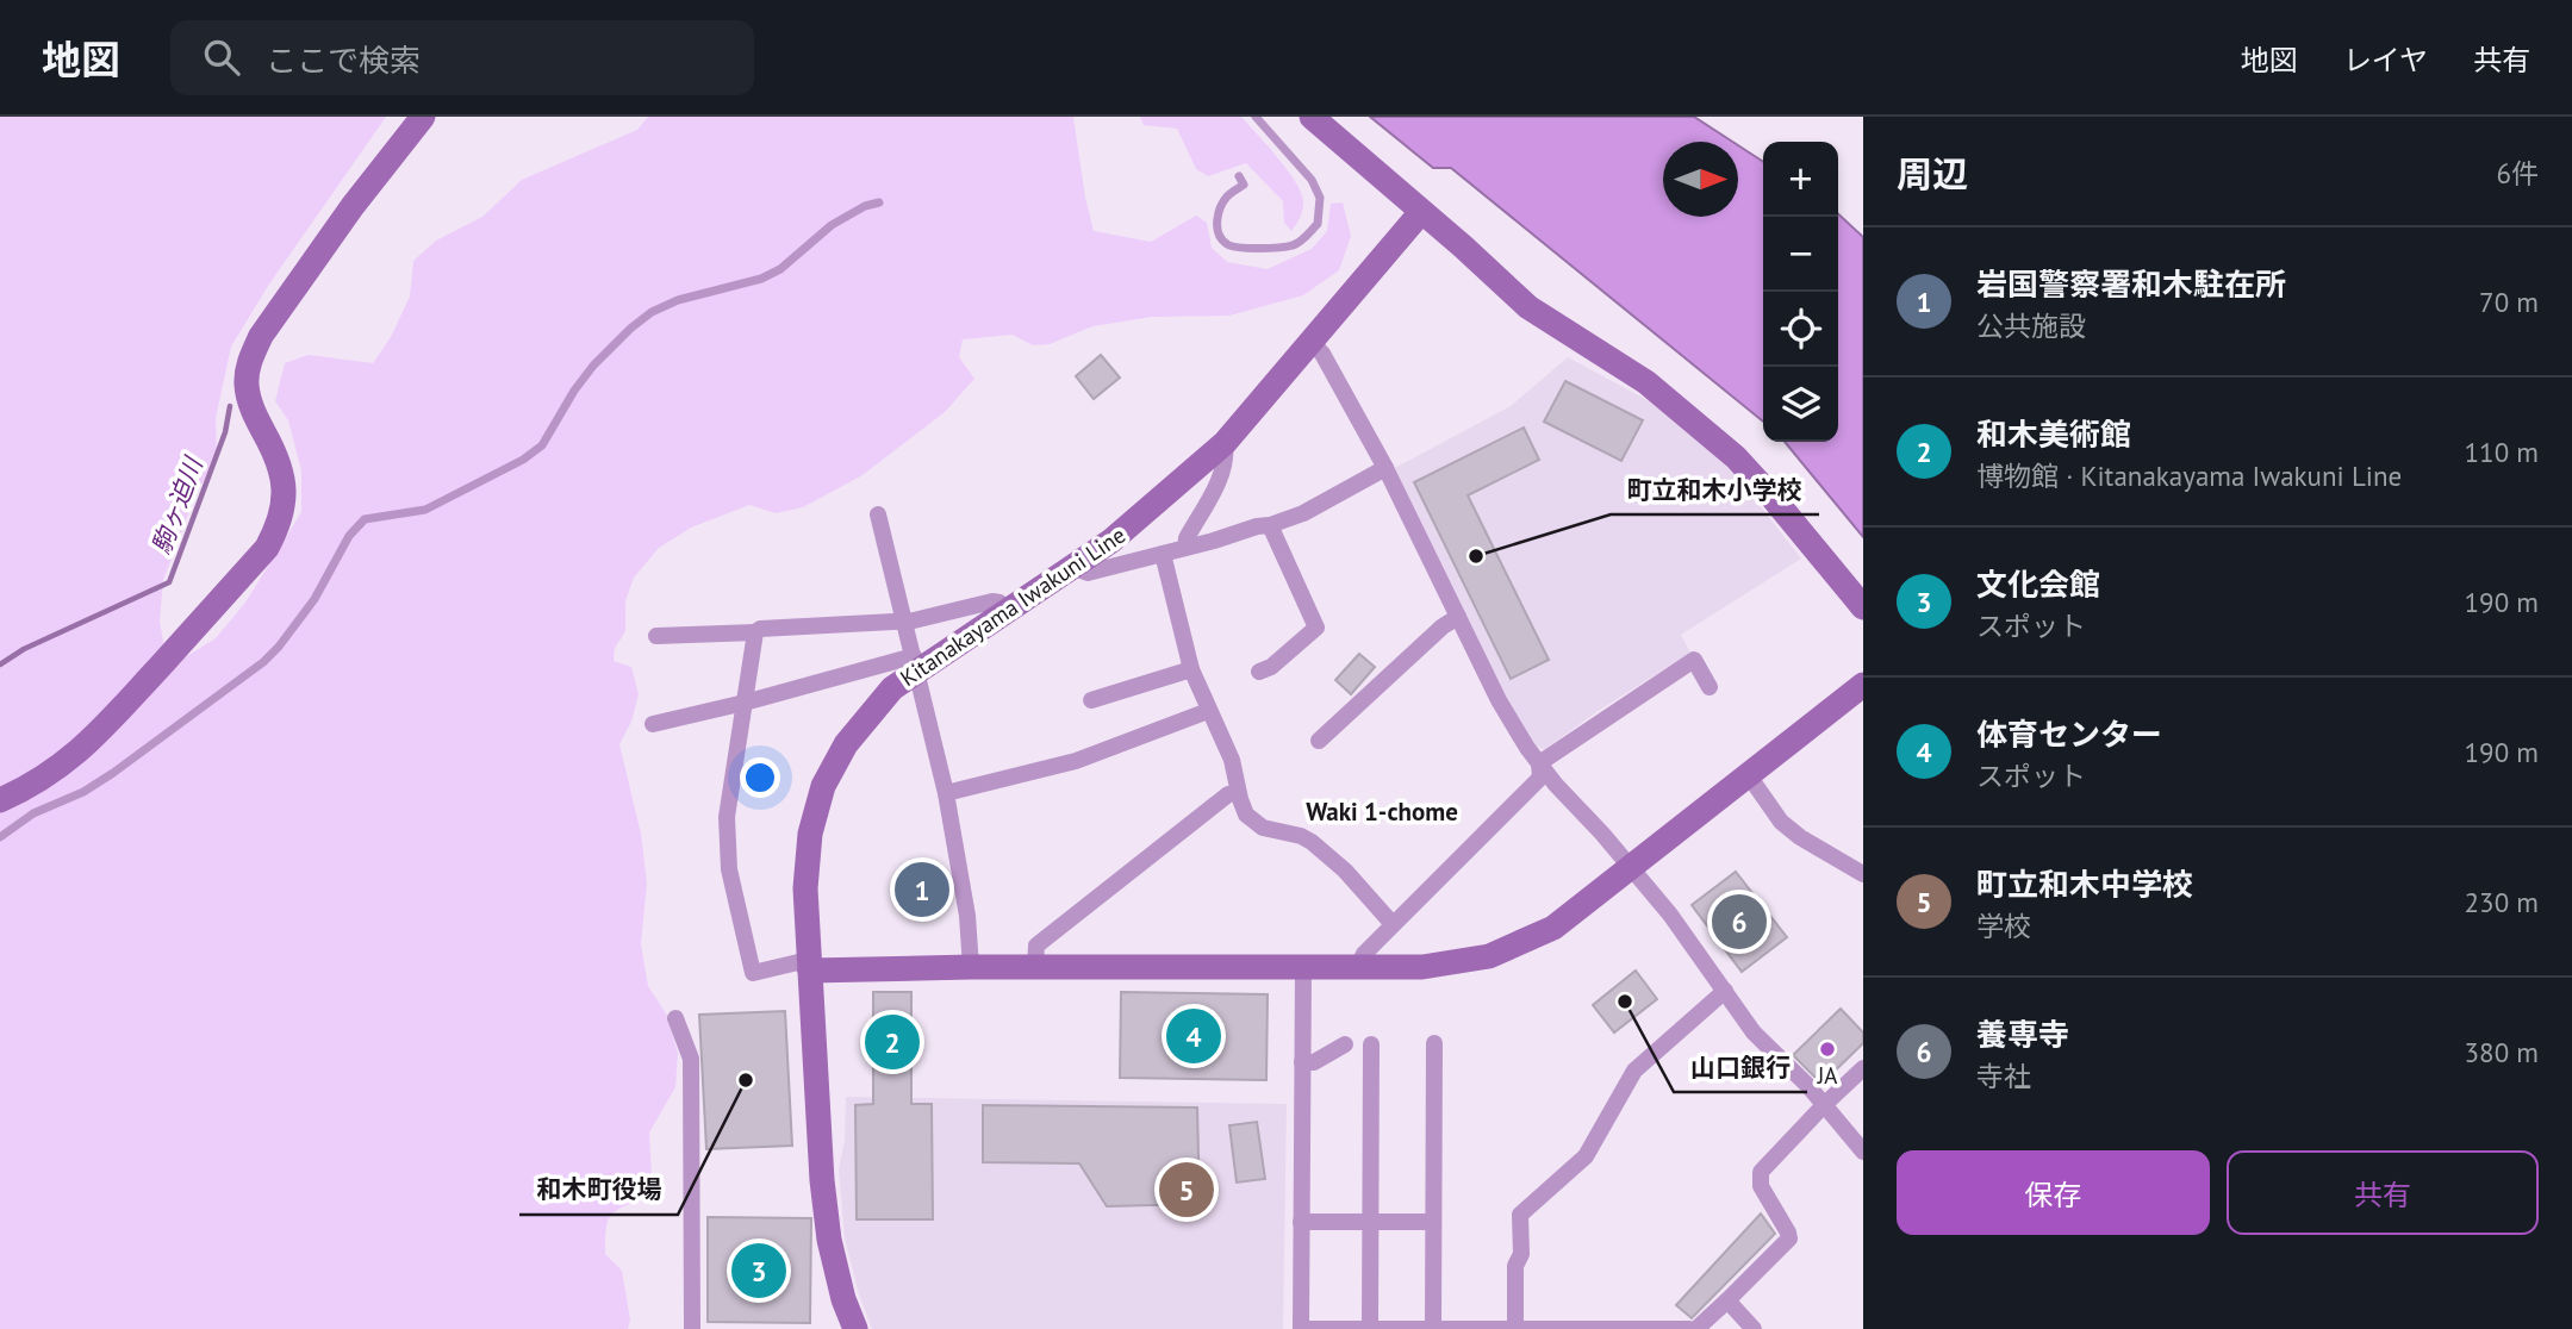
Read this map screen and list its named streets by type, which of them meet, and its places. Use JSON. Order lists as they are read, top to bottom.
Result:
{
  "streets": {
    "street": ["Kitanakayama Iwakuni Line"]
  },
  "districts": ["Waki 1-chome"],
  "water": ["駒ヶ迫川"],
  "places": [
    "町立和木小学校",
    "山口銀行",
    "JA",
    "和木町役場"
  ],
  "north": "right",
  "page": {
    "header": "地図",
    "search": "ここで検索",
    "nav": ["地図", "レイヤ", "共有"],
    "heading": ["周辺", "6件"],
    "map_buttons": ["+", "−"],
    "list": [
      {
        "mark": "1",
        "name": "岩国警察署和木駐在所",
        "note": "公共施設",
        "value": "70 m"
      },
      {
        "mark": "2",
        "name": "和木美術館",
        "note": "博物館 · Kitanakayama Iwakuni Line",
        "value": "110 m"
      },
      {
        "mark": "3",
        "name": "文化会館",
        "note": "スポット",
        "value": "190 m"
      },
      {
        "mark": "4",
        "name": "体育センター",
        "note": "スポット",
        "value": "190 m"
      },
      {
        "mark": "5",
        "name": "町立和木中学校",
        "note": "学校",
        "value": "230 m"
      },
      {
        "mark": "6",
        "name": "養専寺",
        "note": "寺社",
        "value": "380 m"
      }
    ],
    "pins": [
      "1",
      "6",
      "4",
      "2",
      "5",
      "3"
    ],
    "buttons": ["保存", "共有"]
  }
}
